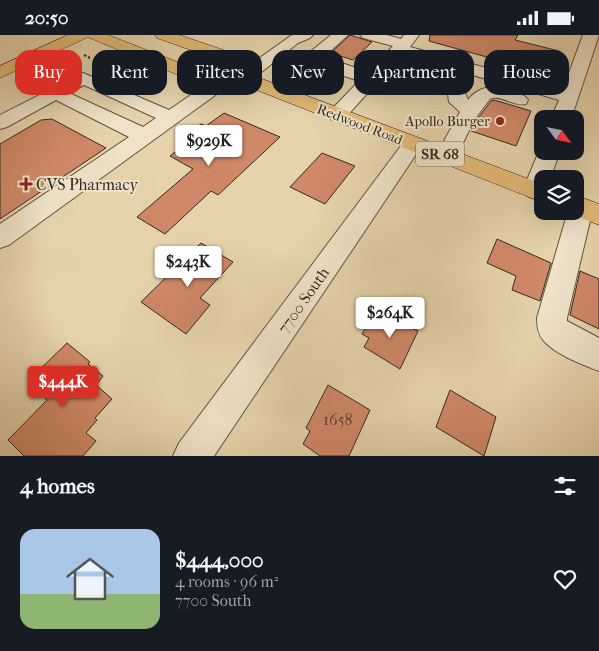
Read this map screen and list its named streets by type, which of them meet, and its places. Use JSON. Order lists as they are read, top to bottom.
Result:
{
  "streets": {
    "main road": ["Redwood Road", "SR 68"],
    "street": ["7700 South"]
  },
  "crossings": [
    ["Redwood Road", "7700 South"]
  ],
  "places": {
    "other": ["Apollo Burger"],
    "health": ["CVS Pharmacy"]
  },
  "house_numbers": ["1658"],
  "north": "bottom right",
  "page": {
    "status": "20:50",
    "chip": [
      "Buy",
      "Rent",
      "Filters",
      "New",
      "Apartment",
      "House"
    ],
    "price": [
      "$929K",
      "$243K",
      "$264K",
      "$444K"
    ],
    "heading": "4 homes",
    "list": [
      {
        "name": "$444,000",
        "note": "4 rooms · 96 m² · 7700 South"
      }
    ]
  }
}
